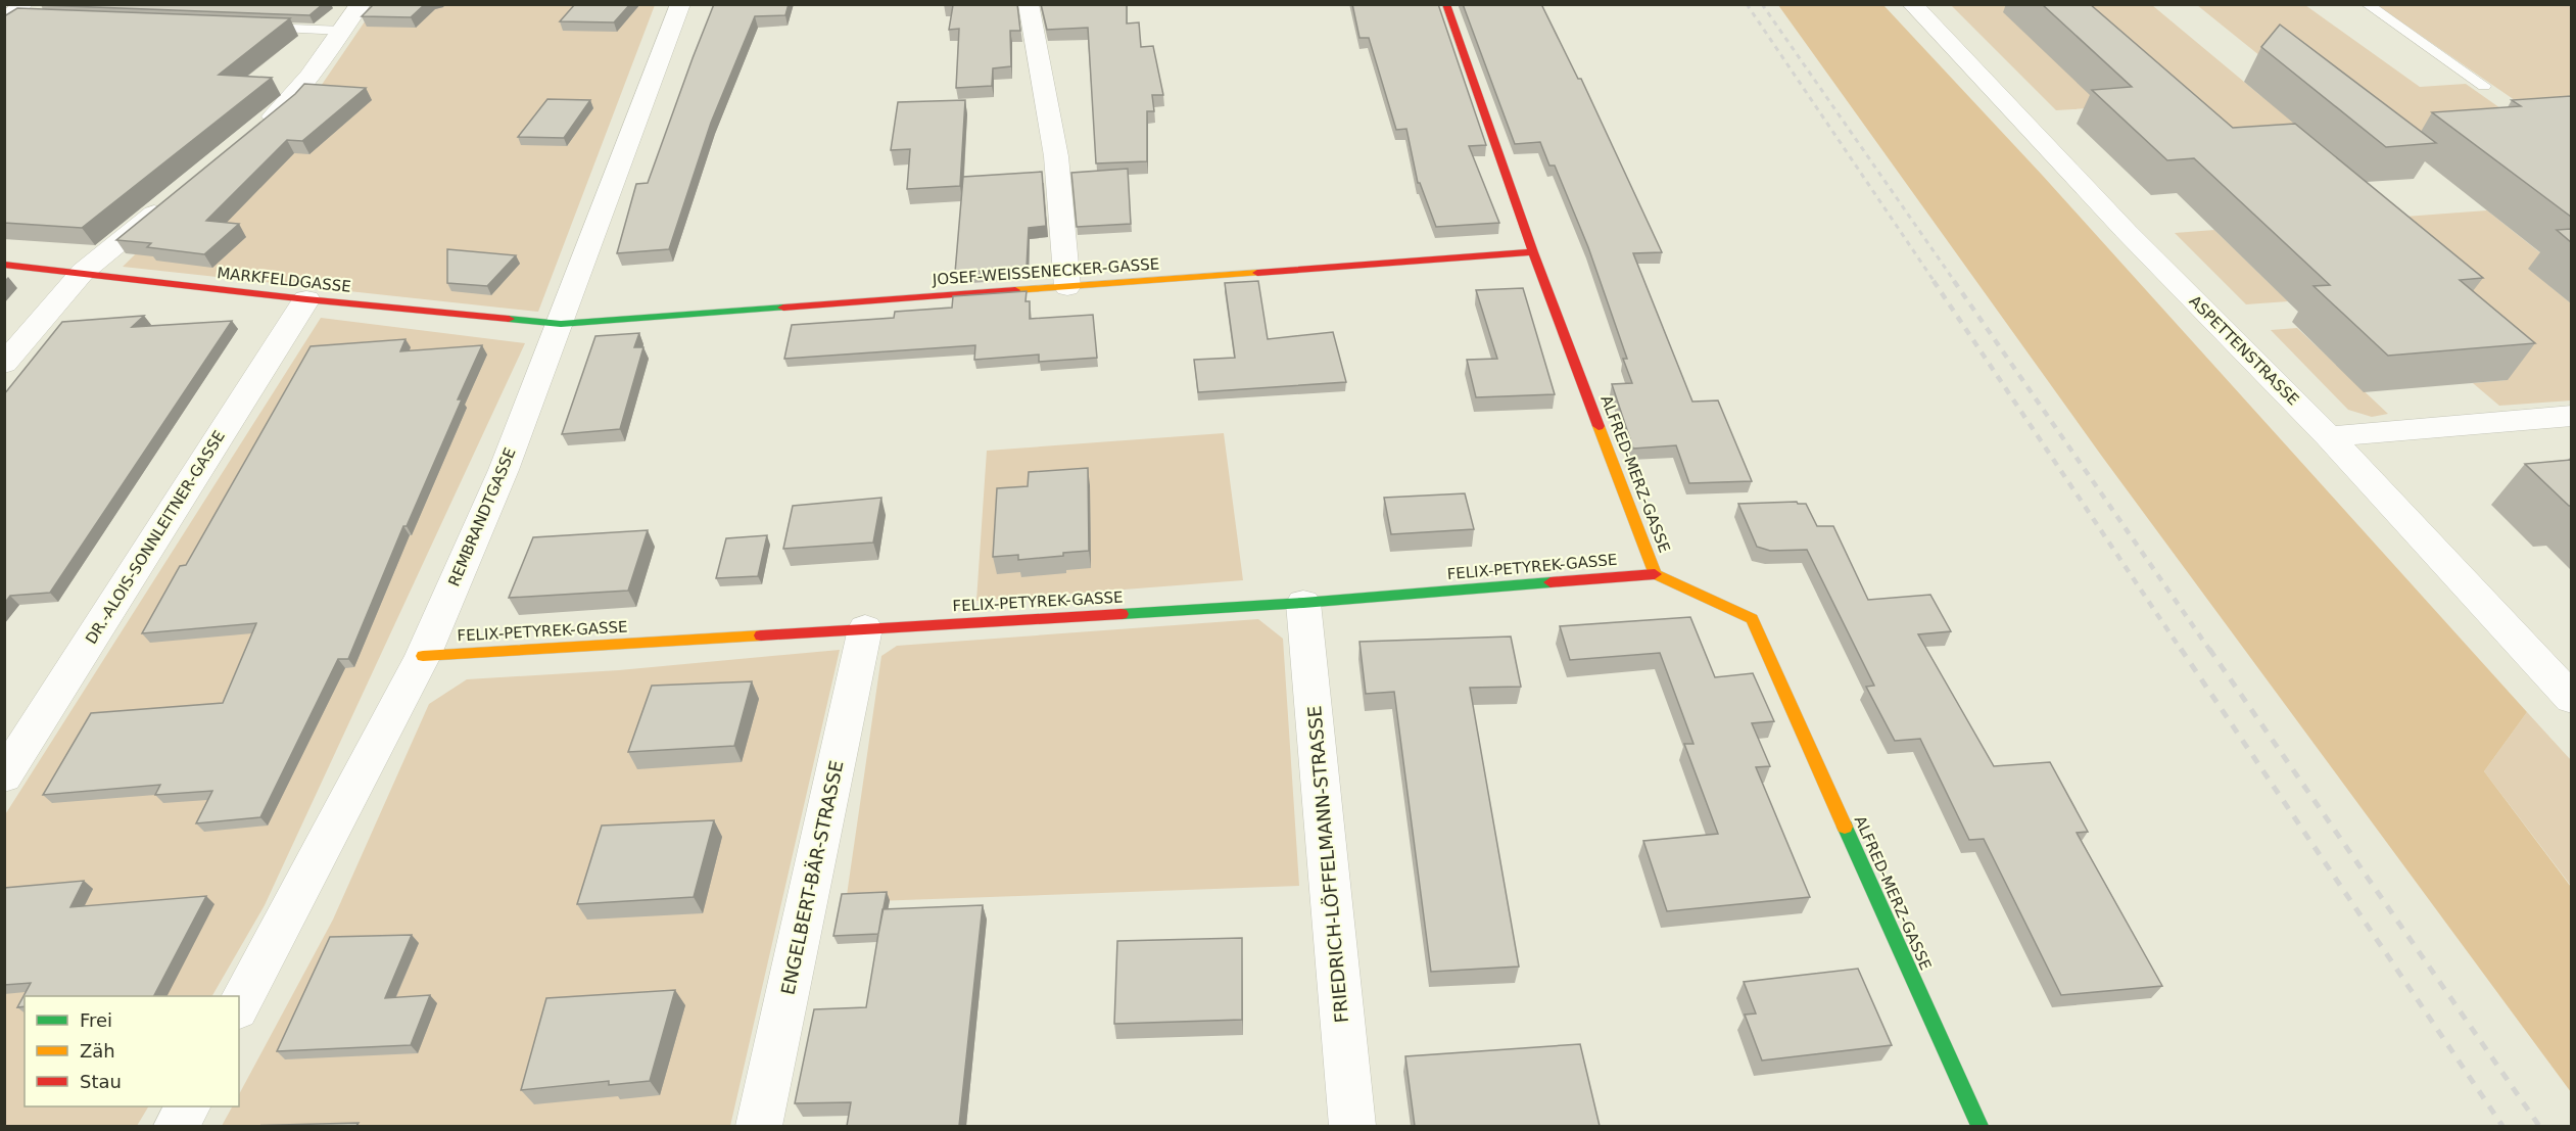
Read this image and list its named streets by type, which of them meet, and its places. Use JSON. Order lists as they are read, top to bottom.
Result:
{
  "streets": {
    "street": [
      "JOSEF-WEISSENECKER-GASSE",
      "MARKFELDGASSE",
      "ASPETTENSTRASSE",
      "ALFRED-MERZ-GASSE",
      "REMBRANDTGASSE",
      "DR.-ALOIS-SONNLEITNER-GASSE",
      "FELIX-PETYREK-GASSE",
      "FRIEDRICH-LÖFFELMANN-STRASSE",
      "ENGELBERT-BÄR-STRASSE"
    ]
  },
  "crossings": [
    ["JOSEF-WEISSENECKER-GASSE", "MARKFELDGASSE"],
    ["JOSEF-WEISSENECKER-GASSE", "ALFRED-MERZ-GASSE"],
    ["JOSEF-WEISSENECKER-GASSE", "REMBRANDTGASSE"],
    ["MARKFELDGASSE", "REMBRANDTGASSE"],
    ["MARKFELDGASSE", "DR.-ALOIS-SONNLEITNER-GASSE"],
    ["ALFRED-MERZ-GASSE", "FELIX-PETYREK-GASSE"],
    ["REMBRANDTGASSE", "FELIX-PETYREK-GASSE"],
    ["FELIX-PETYREK-GASSE", "FRIEDRICH-LÖFFELMANN-STRASSE"],
    ["FELIX-PETYREK-GASSE", "ENGELBERT-BÄR-STRASSE"]
  ],
  "legend": ["Frei", "Zäh", "Stau"]
}
